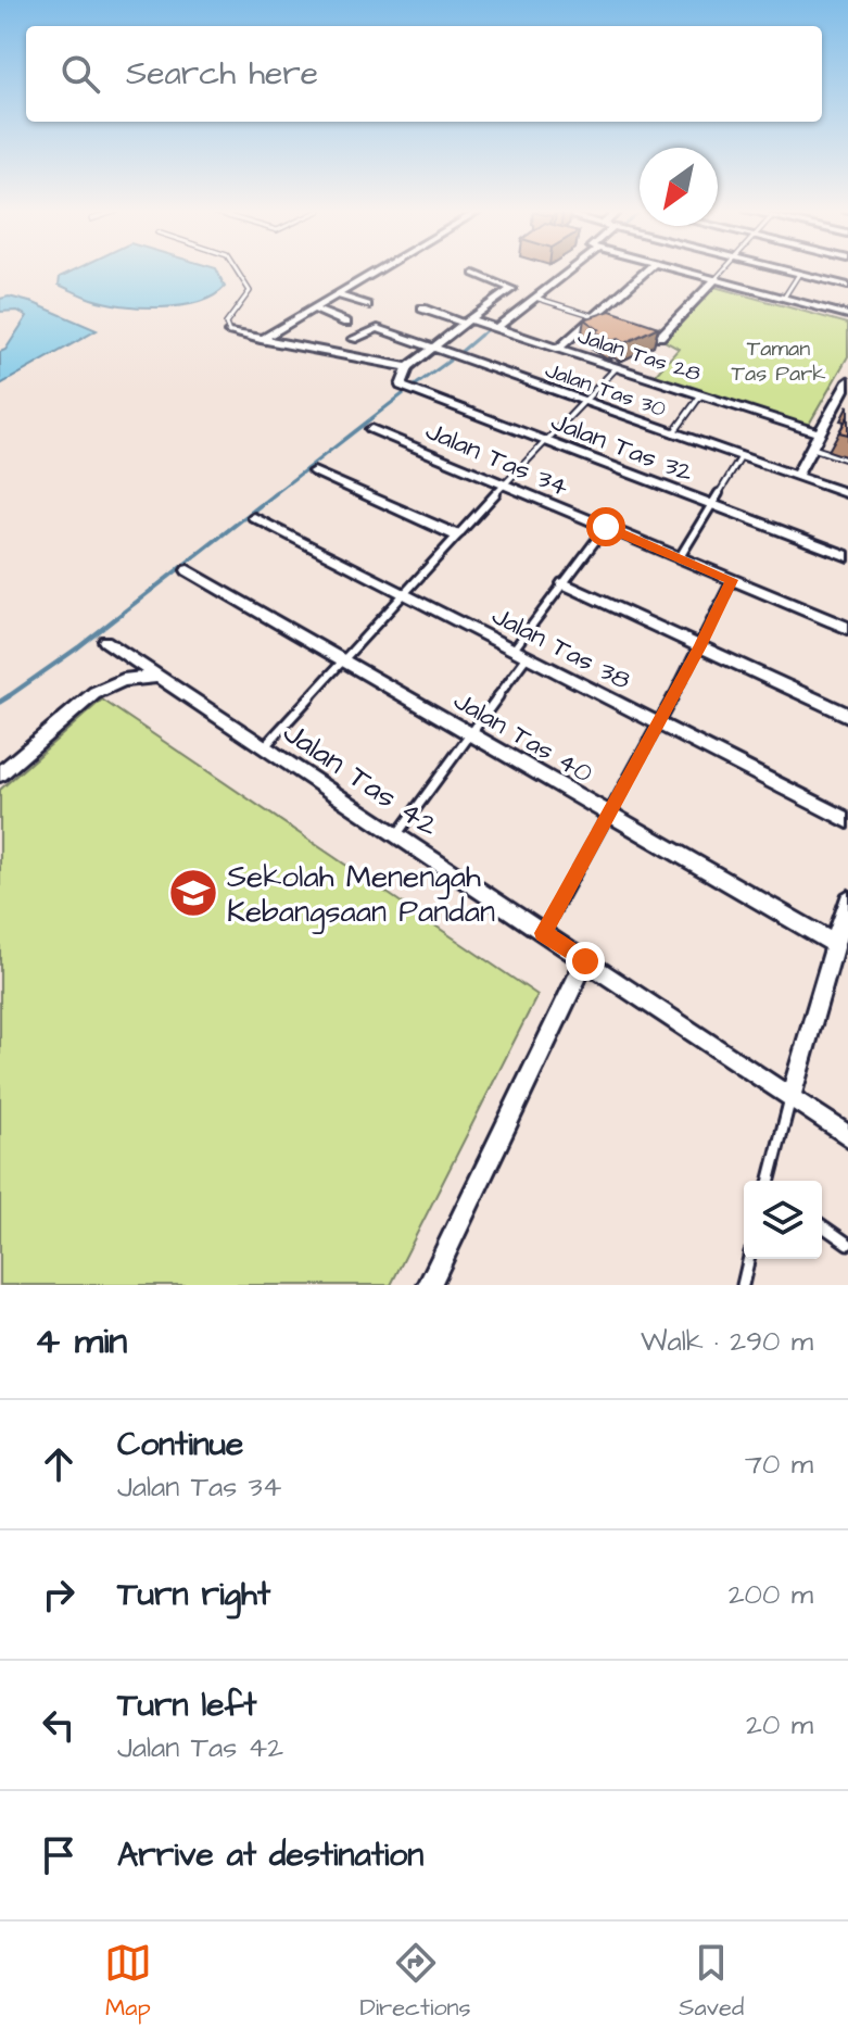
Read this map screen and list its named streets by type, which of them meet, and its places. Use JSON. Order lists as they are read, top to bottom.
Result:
{
  "streets": {
    "street": [
      "Jalan Tas 28",
      "Jalan Tas 30",
      "Jalan Tas 32",
      "Jalan Tas 34",
      "Jalan Tas 38",
      "Jalan Tas 40",
      "Jalan Tas 42"
    ]
  },
  "parks": ["Taman Tas Park"],
  "places": {
    "school or university": ["Sekolah Menengah Kebangsaan Pandan"]
  },
  "north": "bottom left",
  "page": {
    "search": "Search here",
    "heading": ["4 min", "Walk · 290 m"],
    "list": [
      ["Continue", "Jalan Tas 34", "70 m"],
      ["Turn right", "200 m"],
      ["Turn left", "Jalan Tas 42", "20 m"],
      "Arrive at destination"
    ],
    "nav": ["Map", "Directions", "Saved"]
  }
}
